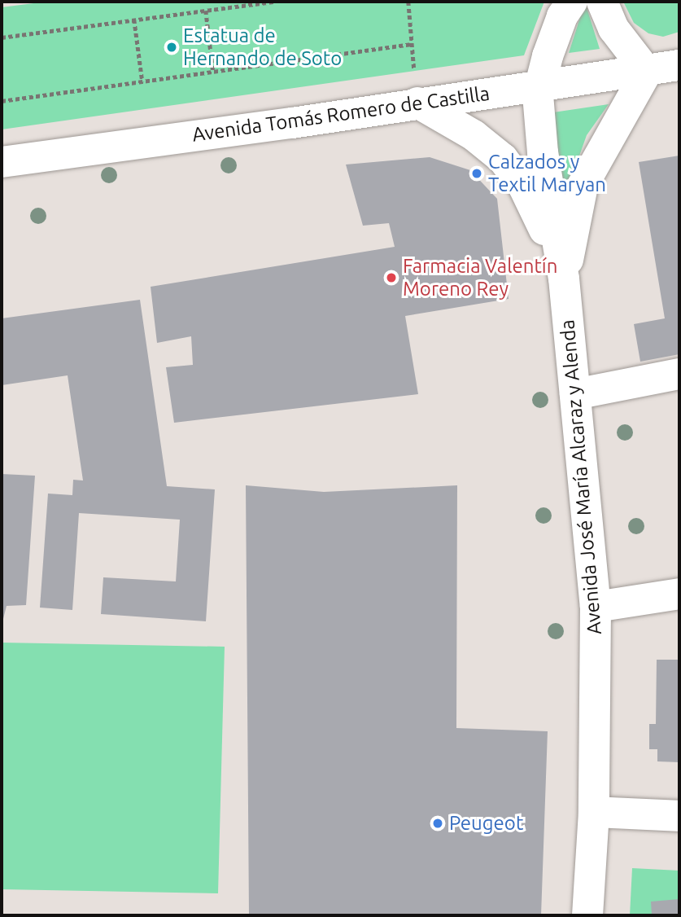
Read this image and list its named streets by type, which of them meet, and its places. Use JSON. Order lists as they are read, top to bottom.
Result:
{
  "streets": {
    "street": ["Avenida Tomás Romero de Castilla", "Avenida José María Alcaraz y Alenda"]
  },
  "crossings": [
    ["Avenida Tomás Romero de Castilla", "Avenida José María Alcaraz y Alenda"]
  ],
  "places": [
    "Estatua de Hernando de Soto",
    "Calzados y Textil Maryan",
    "Farmacia Valentín Moreno Rey",
    "Peugeot"
  ]
}
